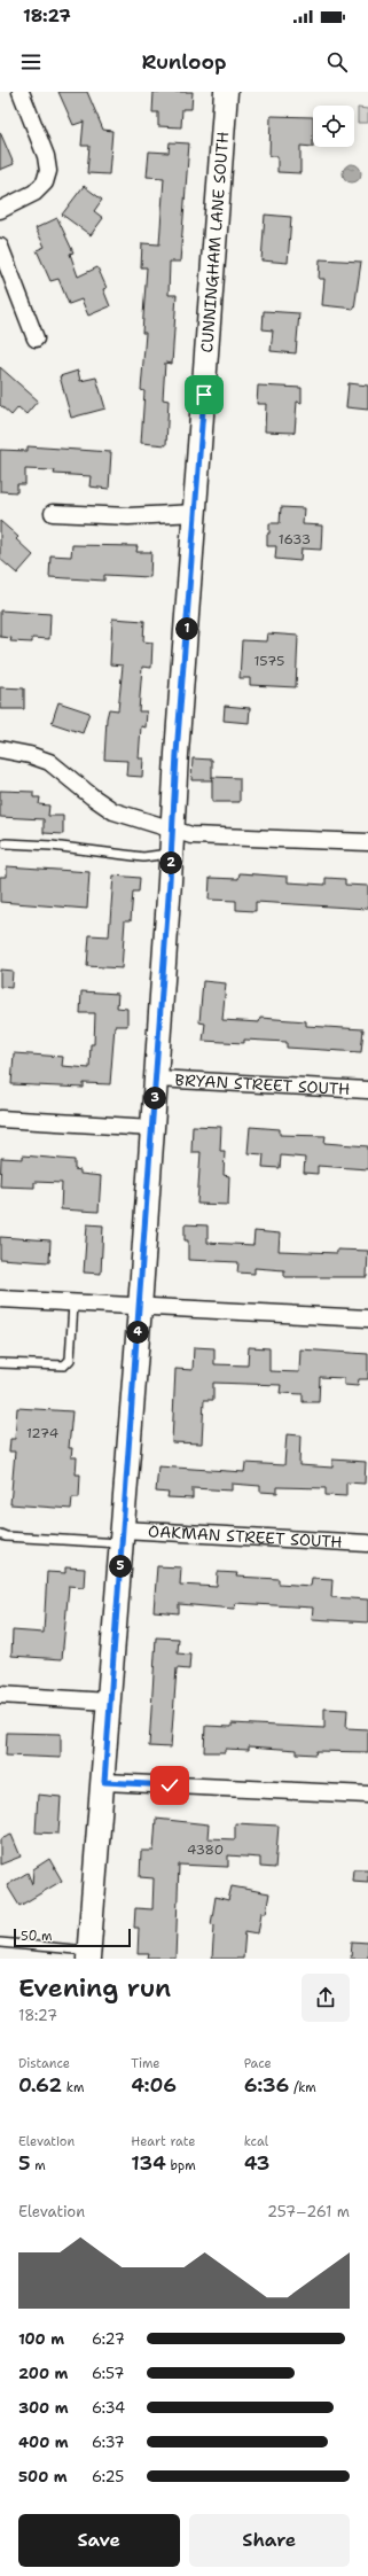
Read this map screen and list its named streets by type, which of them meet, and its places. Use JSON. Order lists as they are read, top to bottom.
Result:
{
  "streets": {
    "street": ["CUNNINGHAM LANE SOUTH", "BRYAN STREET SOUTH", "OAKMAN STREET SOUTH"]
  },
  "crossings": [
    ["CUNNINGHAM LANE SOUTH", "BRYAN STREET SOUTH"],
    ["CUNNINGHAM LANE SOUTH", "OAKMAN STREET SOUTH"]
  ],
  "house_numbers": [
    "1633",
    "1575",
    "1274",
    "4380"
  ],
  "scale_bar": "50 m",
  "page": {
    "status": "18:27",
    "header": "Runloop",
    "pins": [
      "1",
      "2",
      "3",
      "4",
      "5"
    ],
    "scale": "50 m",
    "heading": ["Evening run", "18:27"],
    "stats": [
      ["Distance", "0.62 km"],
      ["Time", "4:06"],
      ["Pace", "6:36 /km"],
      ["Elevation", "5 m"],
      ["Heart rate", "134 bpm"],
      ["kcal", "43"]
    ],
    "chart": ["Elevation", "257–261 m"],
    "list": [
      {
        "name": "100 m",
        "note": "6:27"
      },
      {
        "name": "200 m",
        "note": "6:57"
      },
      {
        "name": "300 m",
        "note": "6:34"
      },
      {
        "name": "400 m",
        "note": "6:37"
      },
      {
        "name": "500 m",
        "note": "6:25"
      }
    ],
    "buttons": ["Save", "Share"]
  }
}
